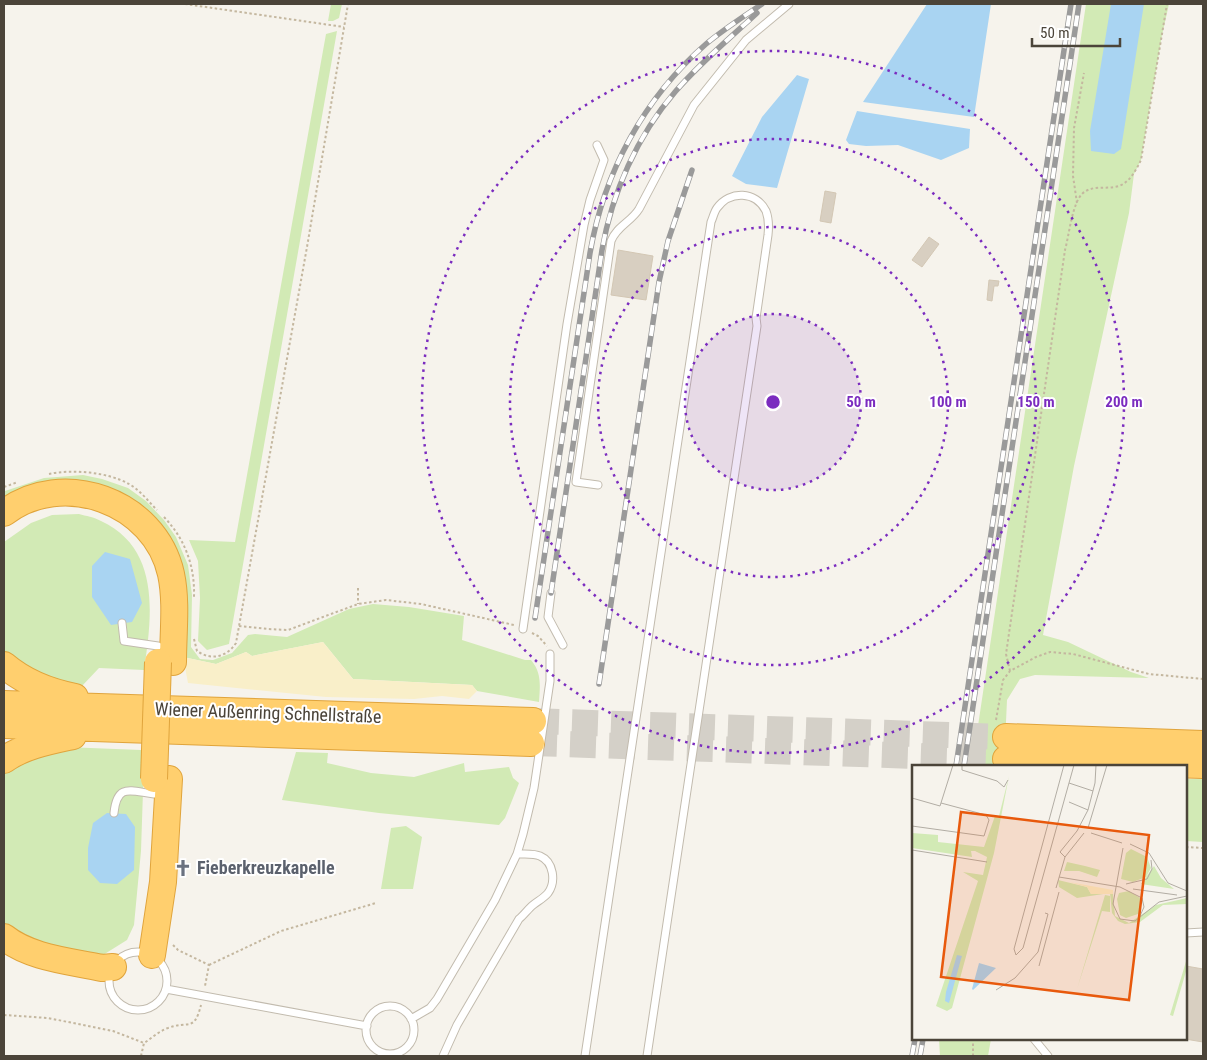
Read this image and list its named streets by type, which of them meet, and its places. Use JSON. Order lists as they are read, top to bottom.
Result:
{
  "streets": {
    "highway": ["Wiener Außenring Schnellstraße"]
  },
  "places": {
    "church": ["Fieberkreuzkapelle"]
  },
  "scale_bar": "50 m",
  "rings": [
    "50 m",
    "100 m",
    "150 m",
    "200 m"
  ]
}
